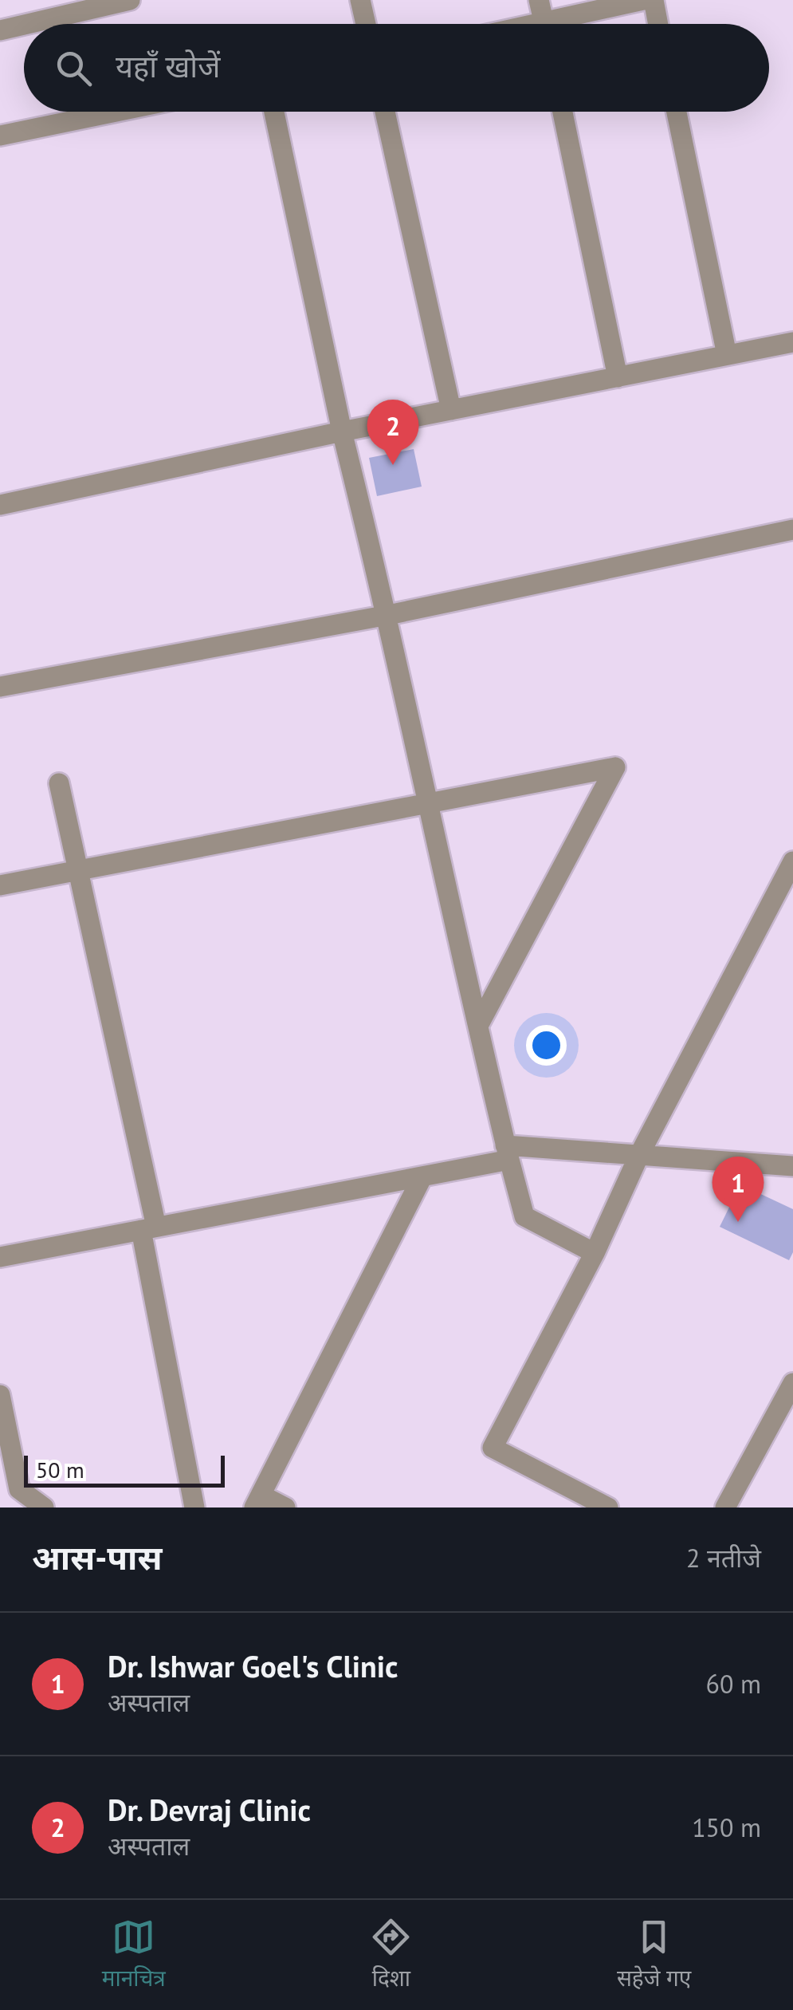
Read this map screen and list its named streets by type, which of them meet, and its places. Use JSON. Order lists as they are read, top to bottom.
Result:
{
  "scale_bar": "50 m",
  "page": {
    "search": "यहाँ खोजें",
    "pins": ["2", "1"],
    "scale": "50 m",
    "heading": ["आस-पास", "2 नतीजे"],
    "list": [
      {
        "mark": "1",
        "name": "Dr. Ishwar Goel's Clinic",
        "note": "अस्पताल",
        "value": "60 m"
      },
      {
        "mark": "2",
        "name": "Dr. Devraj Clinic",
        "note": "अस्पताल",
        "value": "150 m"
      }
    ],
    "nav": ["मानचित्र", "दिशा", "सहेजे गए"]
  }
}
